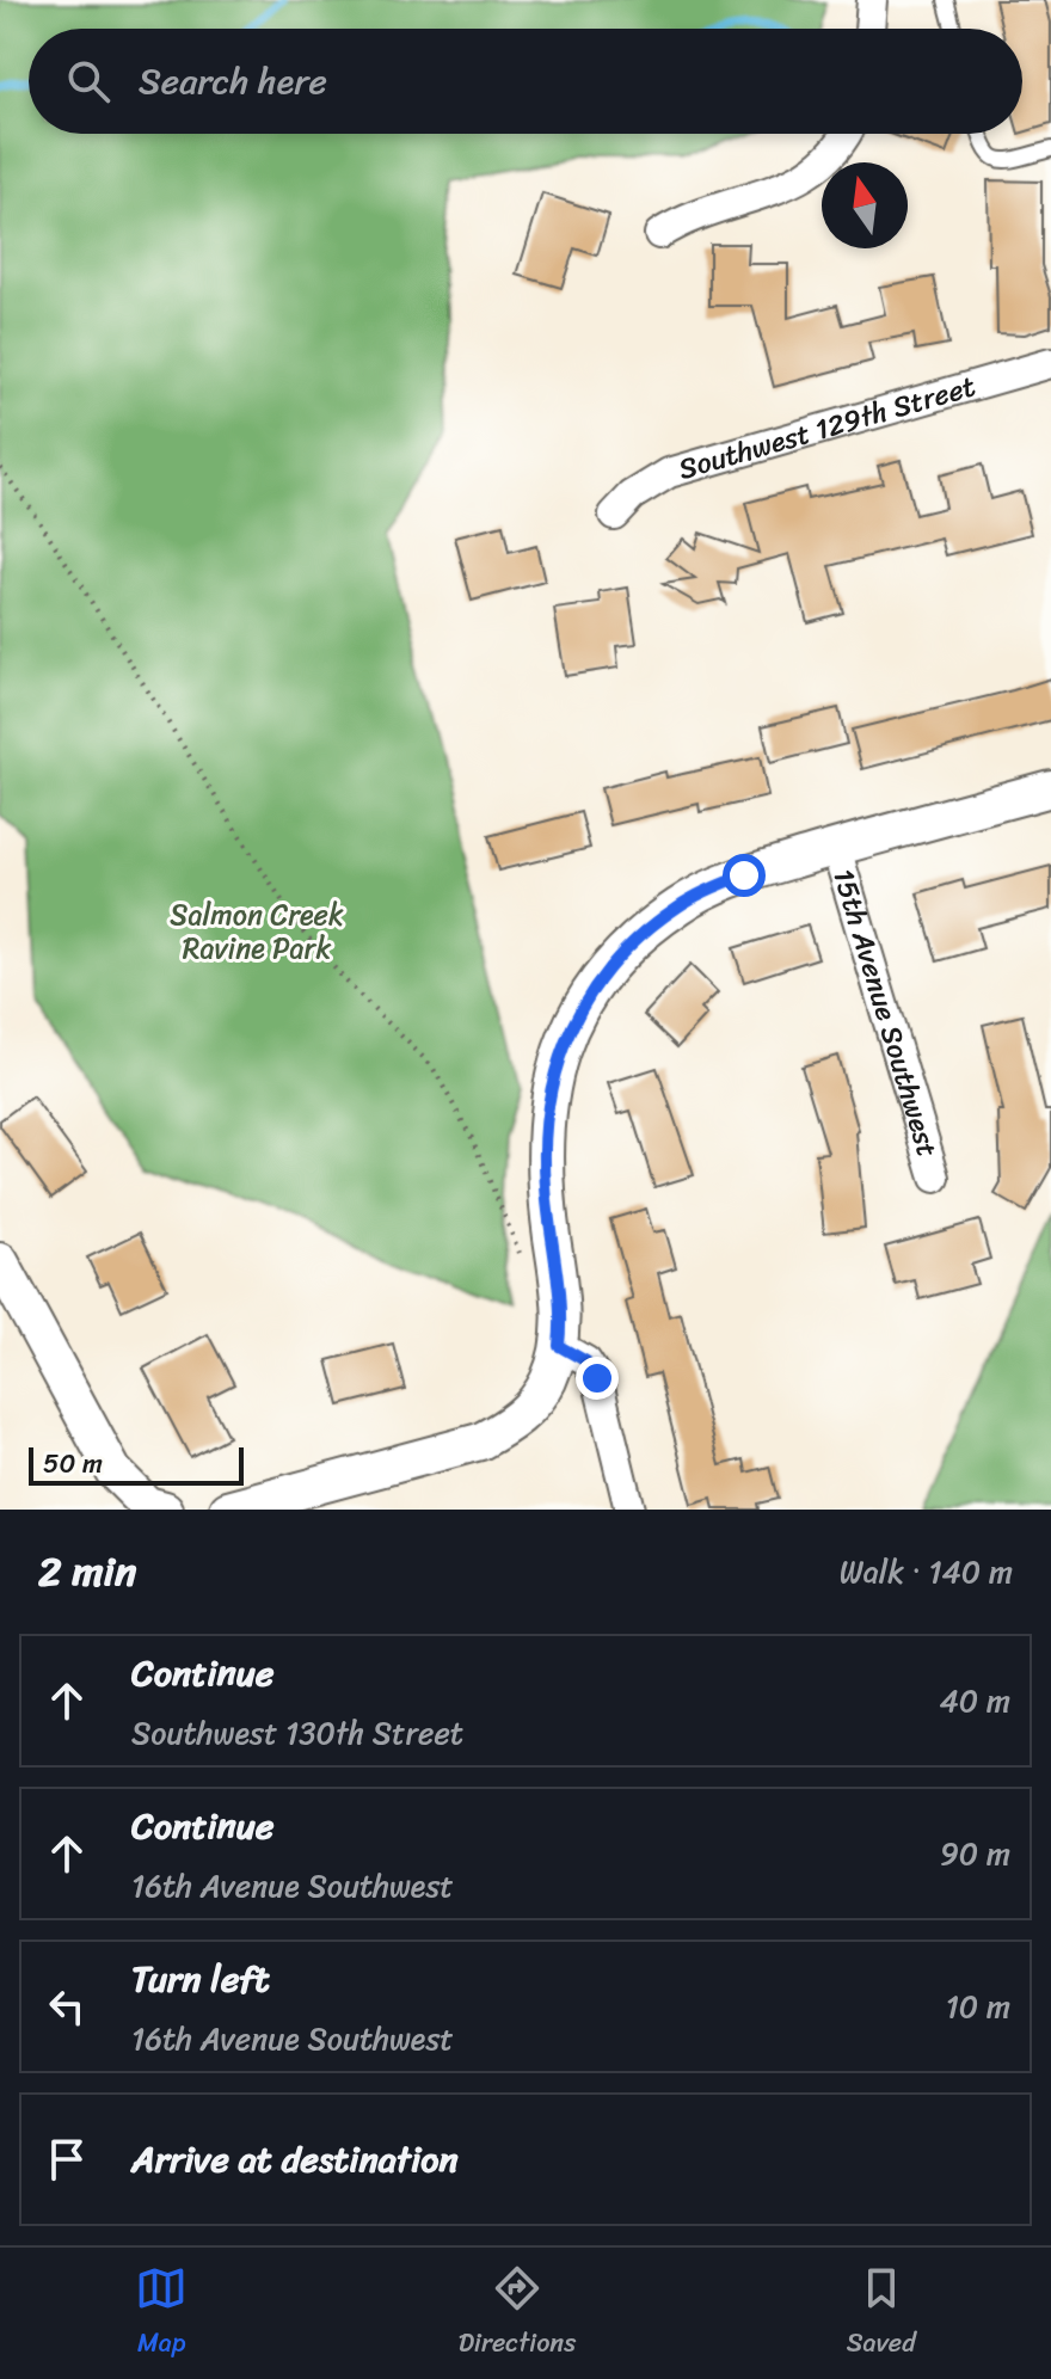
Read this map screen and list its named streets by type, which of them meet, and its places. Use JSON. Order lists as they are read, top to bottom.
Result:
{
  "streets": {
    "street": ["Southwest 129th Street", "15th Avenue Southwest"]
  },
  "parks": ["Salmon Creek Ravine Park"],
  "scale_bar": "50 m",
  "north": "top",
  "page": {
    "search": "Search here",
    "scale": "50 m",
    "heading": ["2 min", "Walk · 140 m"],
    "list": [
      ["Continue", "Southwest 130th Street", "40 m"],
      ["Continue", "16th Avenue Southwest", "90 m"],
      ["Turn left", "16th Avenue Southwest", "10 m"],
      "Arrive at destination"
    ],
    "nav": ["Map", "Directions", "Saved"]
  }
}
